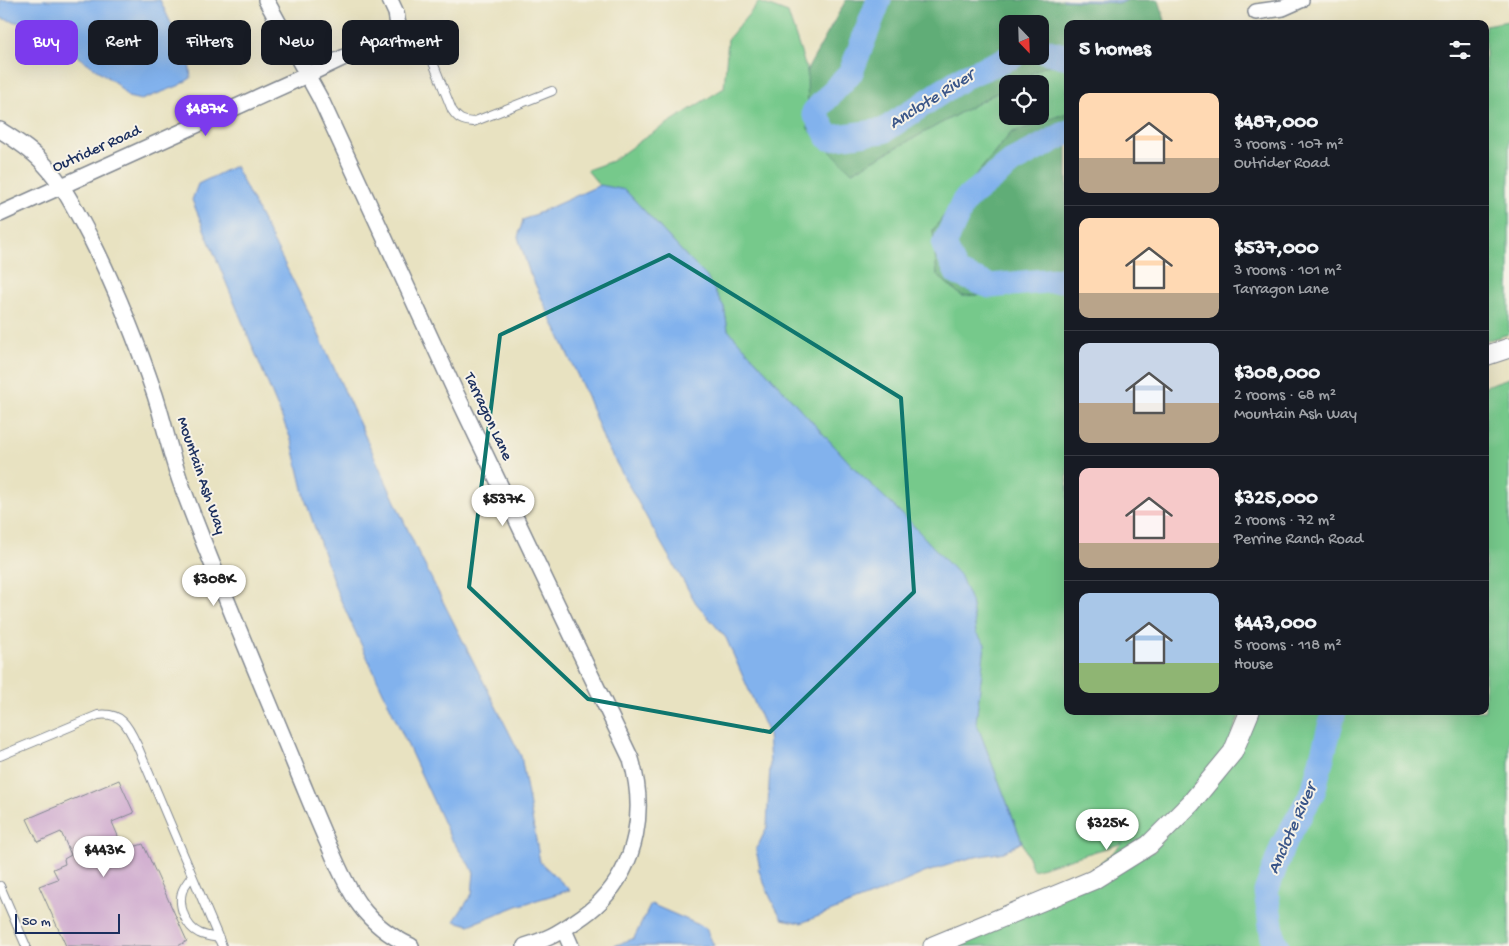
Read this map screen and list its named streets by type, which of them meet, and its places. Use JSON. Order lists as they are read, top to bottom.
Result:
{
  "streets": {
    "street": ["Outrider Road", "Tarragon Lane", "Mountain Ash Way"]
  },
  "crossings": [
    ["Outrider Road", "Tarragon Lane"],
    ["Outrider Road", "Mountain Ash Way"]
  ],
  "water": ["Anclote River"],
  "scale_bar": "50 m",
  "north": "bottom right",
  "page": {
    "chip": [
      "Buy",
      "Rent",
      "Filters",
      "New",
      "Apartment"
    ],
    "heading": "5 homes",
    "list": [
      {
        "name": "$487,000",
        "note": "3 rooms · 107 m² · Outrider Road"
      },
      {
        "name": "$537,000",
        "note": "3 rooms · 101 m² · Tarragon Lane"
      },
      {
        "name": "$308,000",
        "note": "2 rooms · 68 m² · Mountain Ash Way"
      },
      {
        "name": "$325,000",
        "note": "2 rooms · 72 m² · Perrine Ranch Road"
      },
      {
        "name": "$443,000",
        "note": "5 rooms · 118 m² · House"
      }
    ],
    "price": [
      "$487K",
      "$537K",
      "$308K",
      "$325K",
      "$443K"
    ],
    "scale": "50 m"
  }
}
